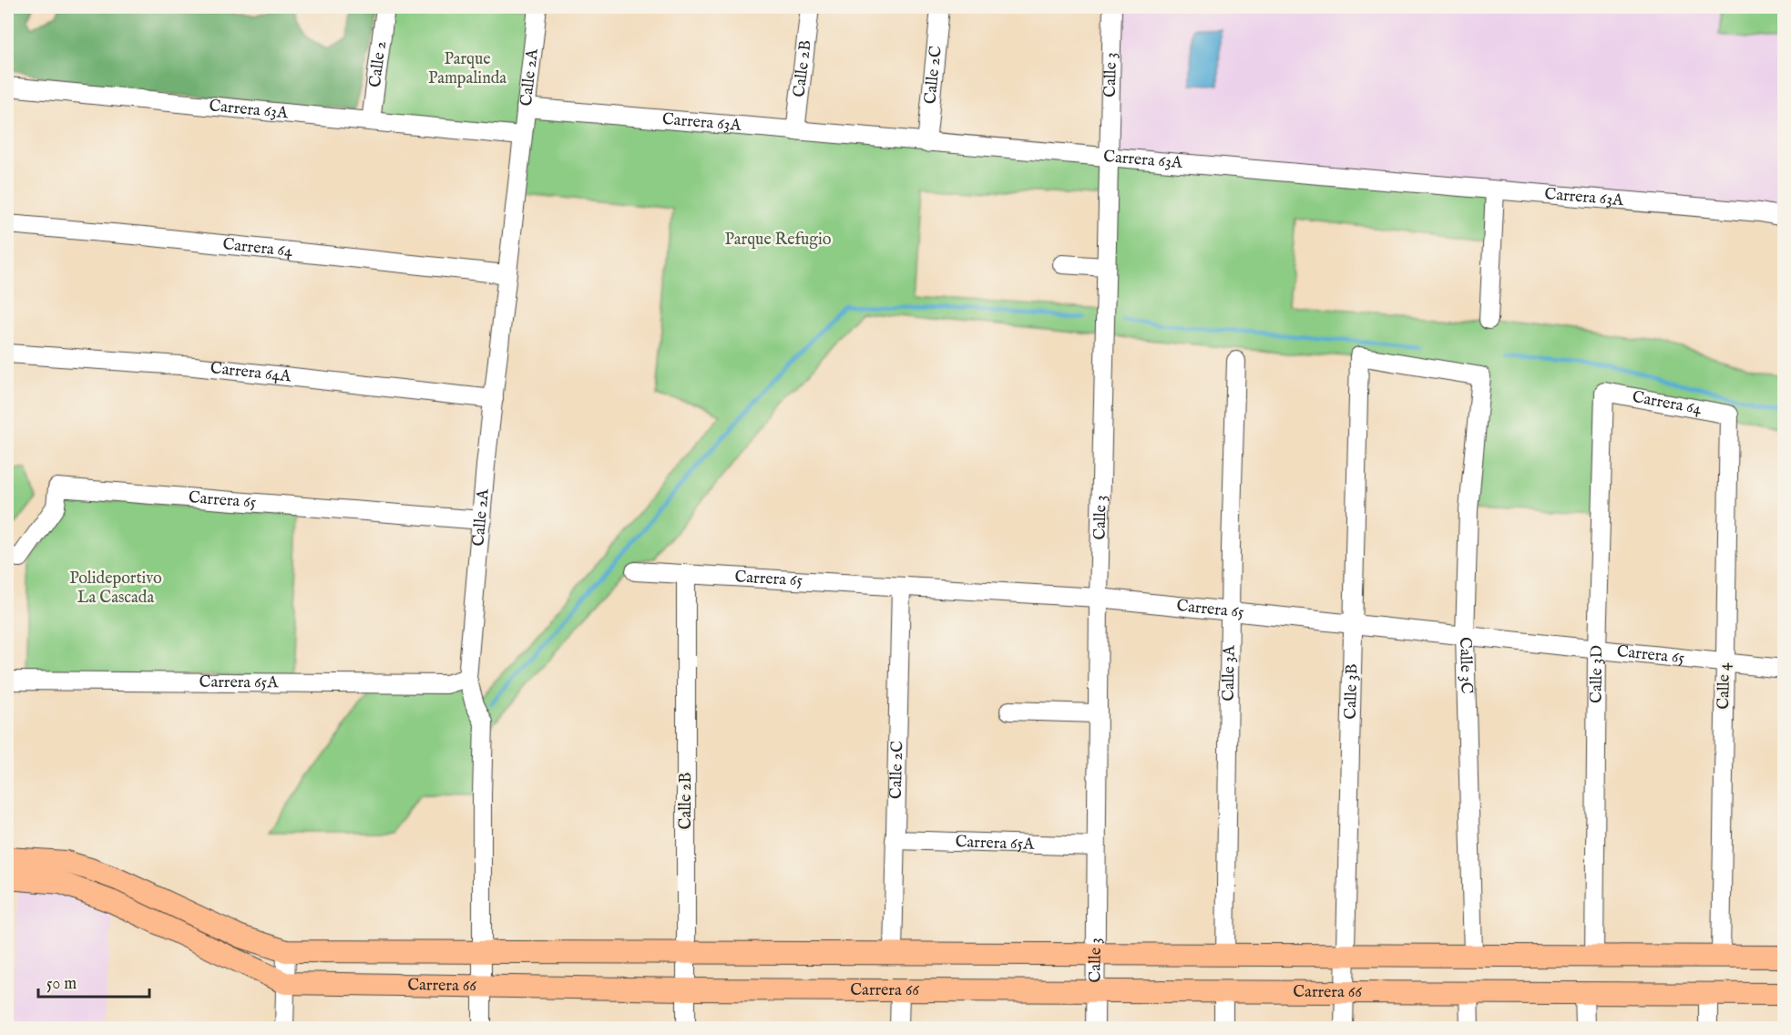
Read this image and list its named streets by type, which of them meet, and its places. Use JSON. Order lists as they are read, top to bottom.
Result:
{
  "streets": {
    "main road": ["Carrera 66"],
    "street": [
      "Calle 2",
      "Calle 2B",
      "Calle 2C",
      "Calle 3",
      "Calle 2A",
      "Carrera 63A",
      "Carrera 64",
      "Carrera 64A",
      "Carrera 65",
      "Calle 3C",
      "Calle 3A",
      "Calle 3D",
      "Carrera 65A",
      "Calle 4",
      "Calle 3B"
    ]
  },
  "crossings": [
    ["Calle 2", "Carrera 63A"],
    ["Calle 2B", "Carrera 63A"],
    ["Calle 2B", "Carrera 65"],
    ["Calle 2B", "Carrera 66"],
    ["Calle 2C", "Carrera 63A"],
    ["Calle 2C", "Carrera 65"],
    ["Calle 2C", "Carrera 65A"],
    ["Calle 2C", "Carrera 66"],
    ["Calle 3", "Carrera 63A"],
    ["Calle 3", "Carrera 65"],
    ["Calle 3", "Carrera 65A"],
    ["Calle 3", "Carrera 66"],
    ["Calle 2A", "Carrera 63A"],
    ["Calle 2A", "Carrera 64"],
    ["Calle 2A", "Carrera 64A"],
    ["Calle 2A", "Carrera 65"],
    ["Calle 2A", "Carrera 65A"],
    ["Calle 2A", "Carrera 66"],
    ["Carrera 64", "Calle 3D"],
    ["Carrera 64", "Calle 4"],
    ["Carrera 65", "Calle 3C"],
    ["Carrera 65", "Calle 3A"],
    ["Carrera 65", "Calle 3D"],
    ["Carrera 65", "Calle 4"],
    ["Carrera 65", "Calle 3B"],
    ["Calle 3C", "Calle 3B"],
    ["Calle 3C", "Carrera 66"],
    ["Calle 3A", "Carrera 66"],
    ["Calle 3D", "Carrera 66"],
    ["Calle 4", "Carrera 66"],
    ["Calle 3B", "Carrera 66"]
  ],
  "parks": ["Parque Pampalinda", "Parque Refugio", "Polideportivo La Cascada"],
  "scale_bar": "50 m"
}
